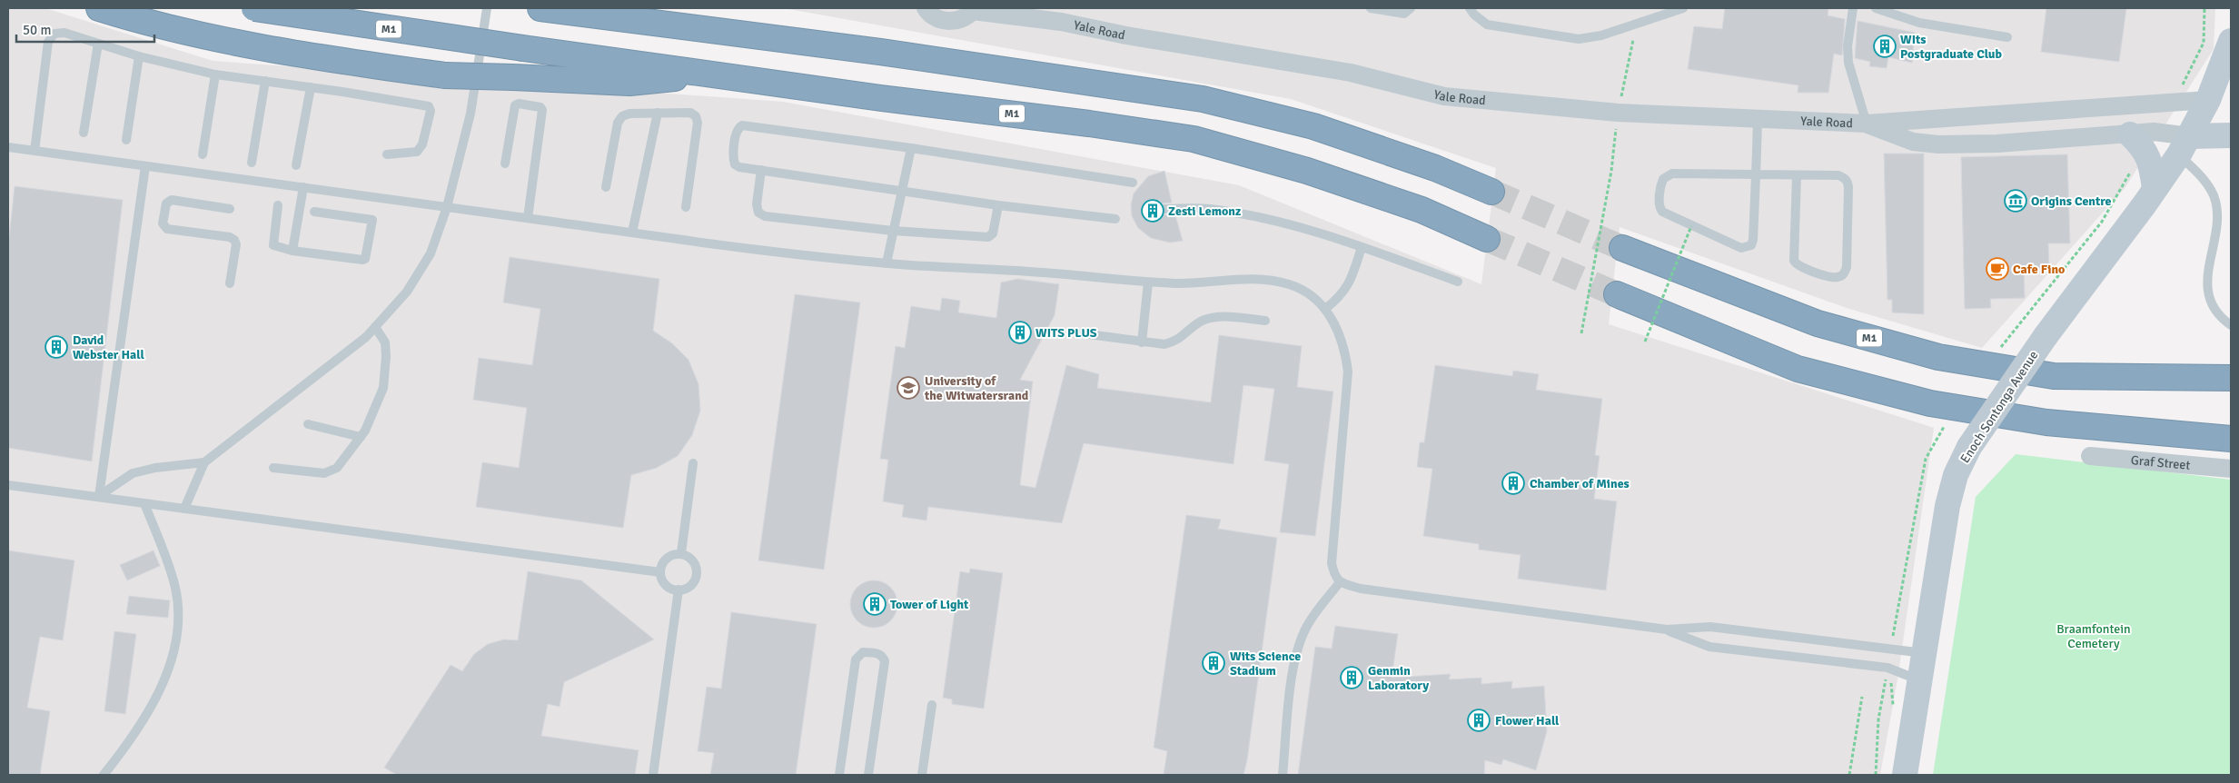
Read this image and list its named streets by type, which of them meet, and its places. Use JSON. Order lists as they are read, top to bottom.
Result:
{
  "streets": {
    "highway": ["M1"],
    "main road": ["Enoch Sontonga Avenue"],
    "street": ["Yale Road", "Graf Street"]
  },
  "crossings": [
    ["Yale Road", "Enoch Sontonga Avenue"]
  ],
  "parks": ["Braamfontein Cemetery"],
  "places": {
    "building": [
      "WIts Postgraduate Club",
      "Zesti Lemonz",
      "WITS PLUS",
      "David Webster Hall",
      "Chamber of Mines",
      "Tower of Light",
      "Wits Science Stadium",
      "Genmin Laboratory",
      "Flower Hall"
    ],
    "museum": ["Origins Centre"],
    "cafe": ["Cafe Fino"],
    "school or university": ["University of the Witwatersrand"]
  },
  "scale_bar": "50 m"
}
